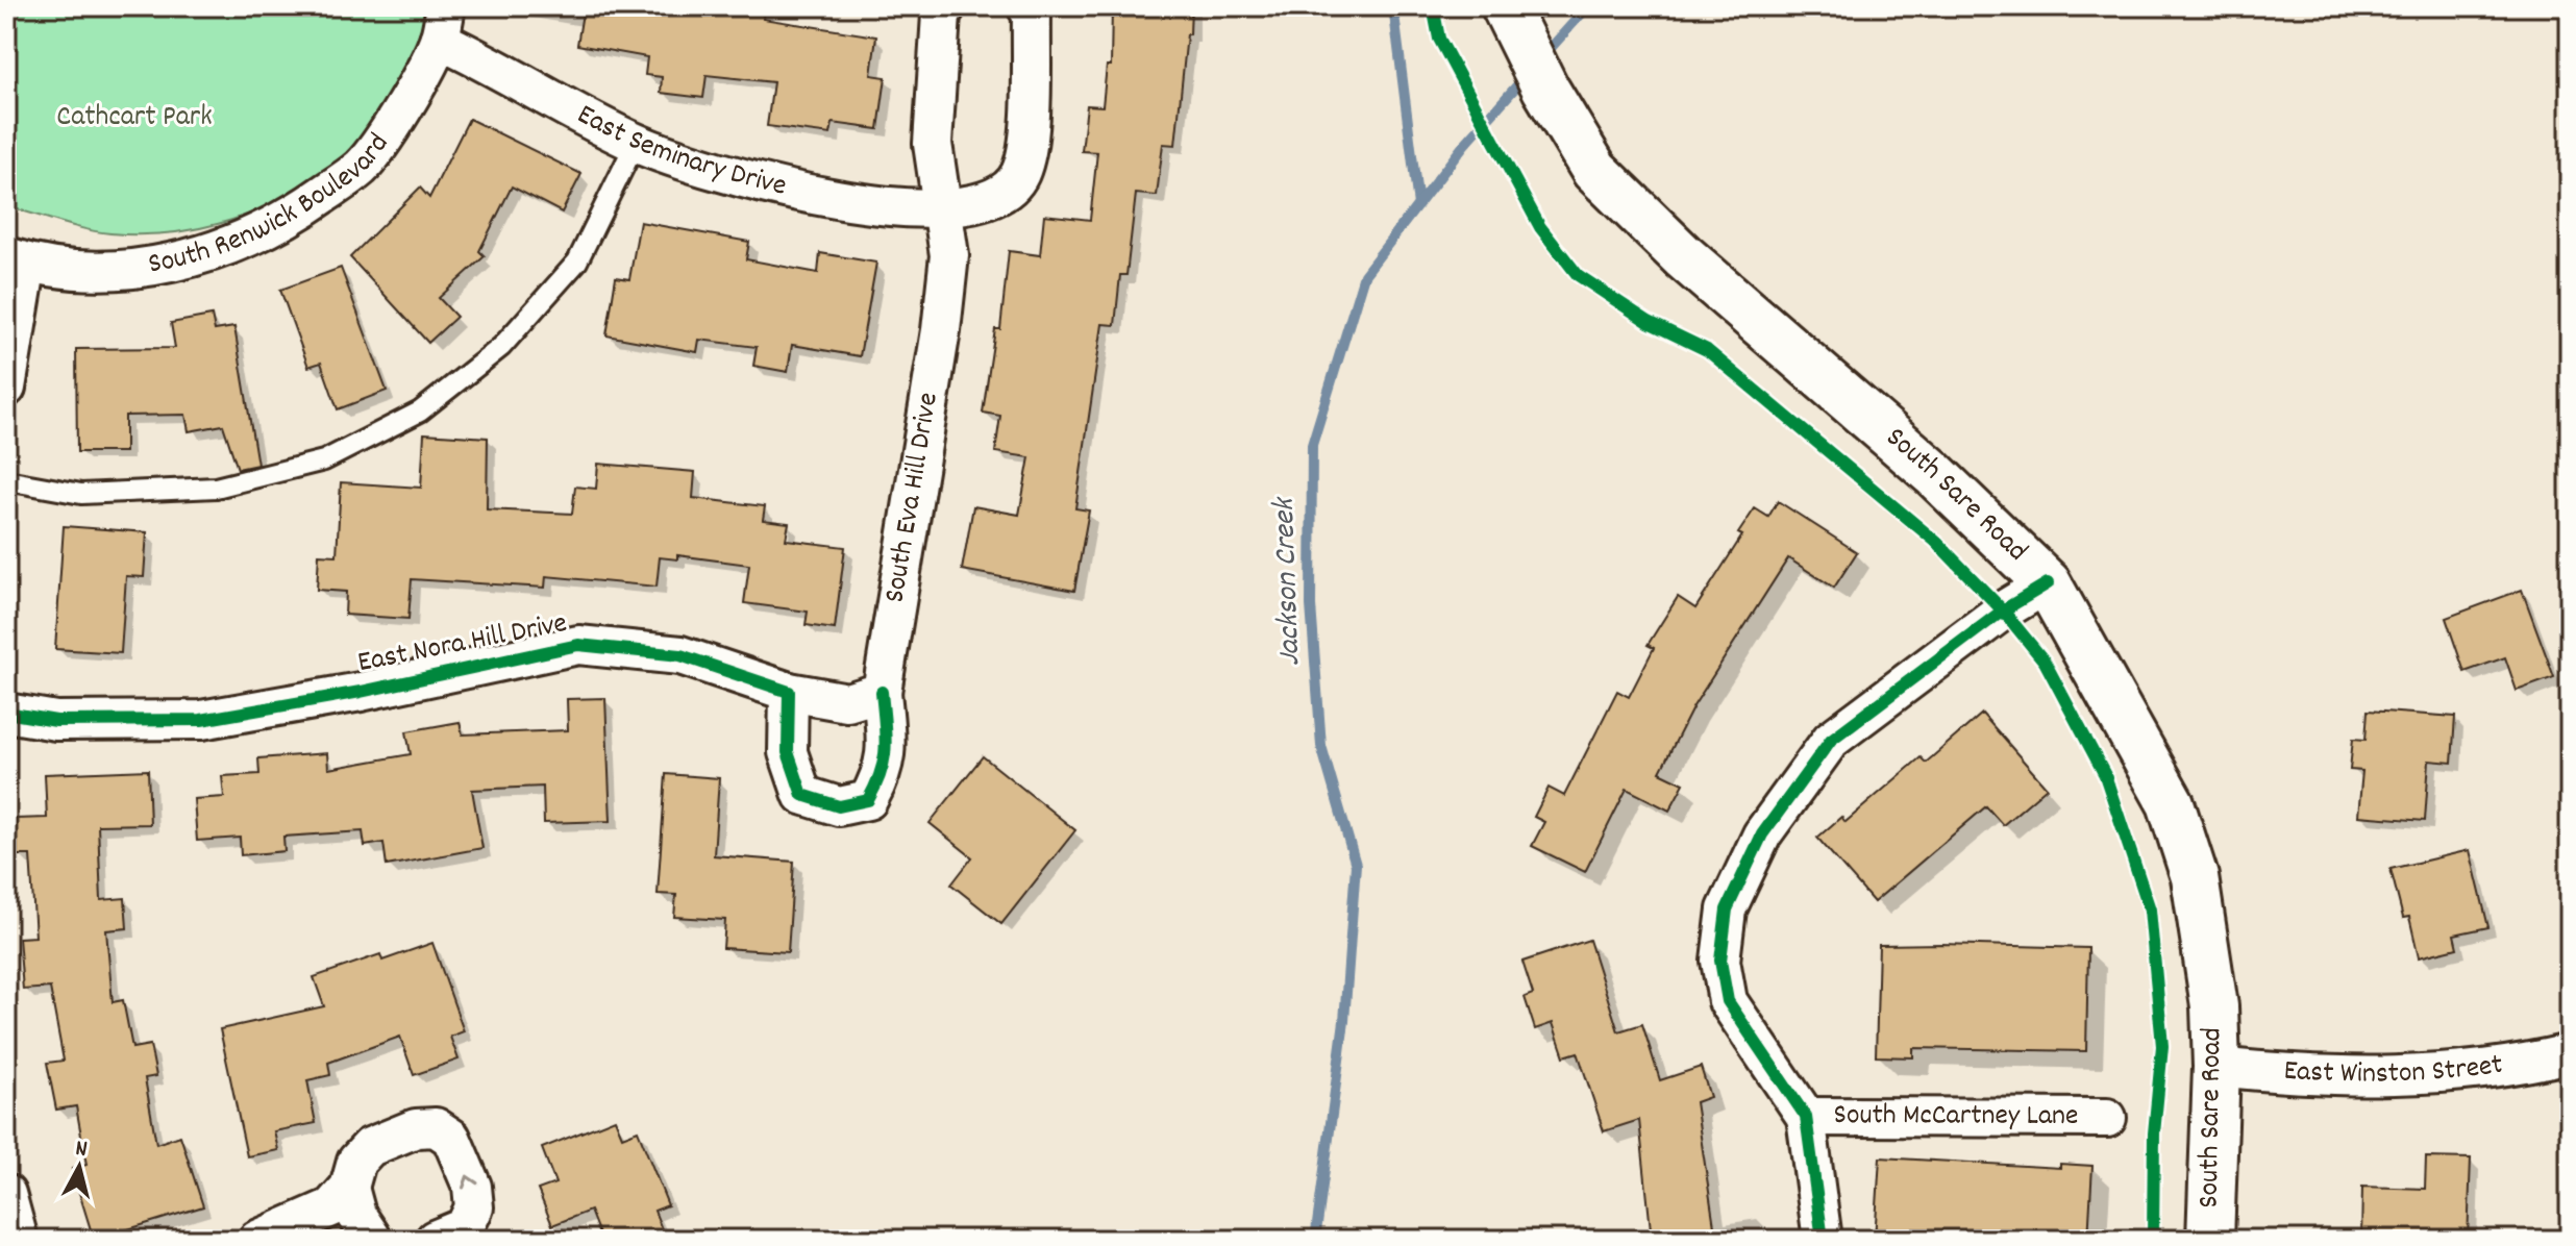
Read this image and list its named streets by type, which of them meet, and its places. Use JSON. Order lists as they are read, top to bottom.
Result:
{
  "streets": {
    "main road": ["South Sare Road"],
    "street": [
      "East Seminary Drive",
      "South Renwick Boulevard",
      "South Eva Hill Drive",
      "East Nora Hill Drive",
      "East Winston Street",
      "South McCartney Lane"
    ]
  },
  "crossings": [
    ["East Seminary Drive", "South Renwick Boulevard"],
    ["East Seminary Drive", "South Eva Hill Drive"],
    ["South Sare Road", "East Winston Street"],
    ["South Sare Road", "South McCartney Lane"]
  ],
  "water": ["Jackson Creek"],
  "parks": ["Cathcart Park"],
  "north": "top"
}
